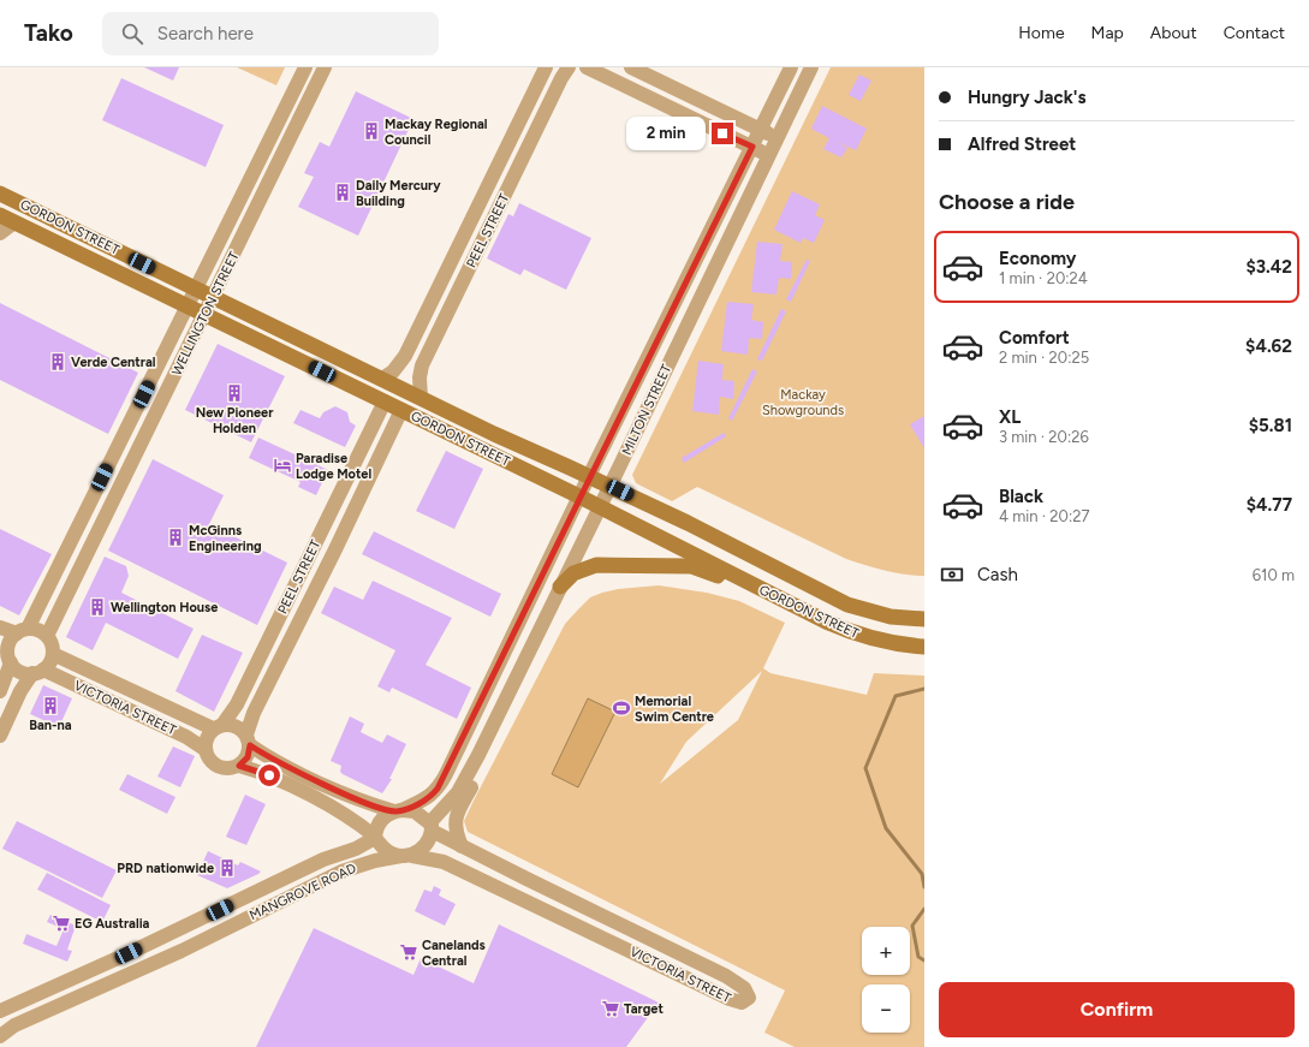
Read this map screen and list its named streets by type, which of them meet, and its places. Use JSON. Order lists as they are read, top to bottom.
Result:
{
  "streets": {
    "main road": ["GORDON STREET"],
    "street": [
      "PEEL STREET",
      "WELLINGTON STREET",
      "MILTON STREET",
      "VICTORIA STREET",
      "MANGROVE ROAD"
    ]
  },
  "crossings": [
    ["GORDON STREET", "PEEL STREET"],
    ["GORDON STREET", "WELLINGTON STREET"],
    ["GORDON STREET", "MILTON STREET"],
    ["PEEL STREET", "VICTORIA STREET"],
    ["WELLINGTON STREET", "VICTORIA STREET"],
    ["MILTON STREET", "VICTORIA STREET"],
    ["MILTON STREET", "MANGROVE ROAD"],
    ["VICTORIA STREET", "MANGROVE ROAD"]
  ],
  "parks": ["Mackay Showgrounds"],
  "places": {
    "building": [
      "Mackay Regional Council",
      "Daily Mercury Building",
      "Verde Central",
      "New Pioneer Holden",
      "McGinns Engineering",
      "Wellington House",
      "Ban-na",
      "PRD nationwide"
    ],
    "hotel": ["Paradise Lodge Motel"],
    "sports": ["Memorial Swim Centre"],
    "supermarket": ["EG Australia", "Canelands Central", "Target"]
  },
  "page": {
    "header": "Tako",
    "search": "Search here",
    "nav": [
      "Home",
      "Map",
      "About",
      "Contact"
    ],
    "banner": ["Hungry Jack's", "Alfred Street"],
    "bubble": "2 min",
    "heading": "Choose a ride",
    "list": [
      {
        "name": "Economy",
        "note": "1 min · 20:24",
        "value": "$3.42"
      },
      {
        "name": "Comfort",
        "note": "2 min · 20:25",
        "value": "$4.62"
      },
      {
        "name": "XL",
        "note": "3 min · 20:26",
        "value": "$5.81"
      },
      {
        "name": "Black",
        "note": "4 min · 20:27",
        "value": "$4.77"
      }
    ],
    "pay": ["Cash", "610 m"],
    "map_buttons": ["+", "−"],
    "buttons": "Confirm"
  }
}
